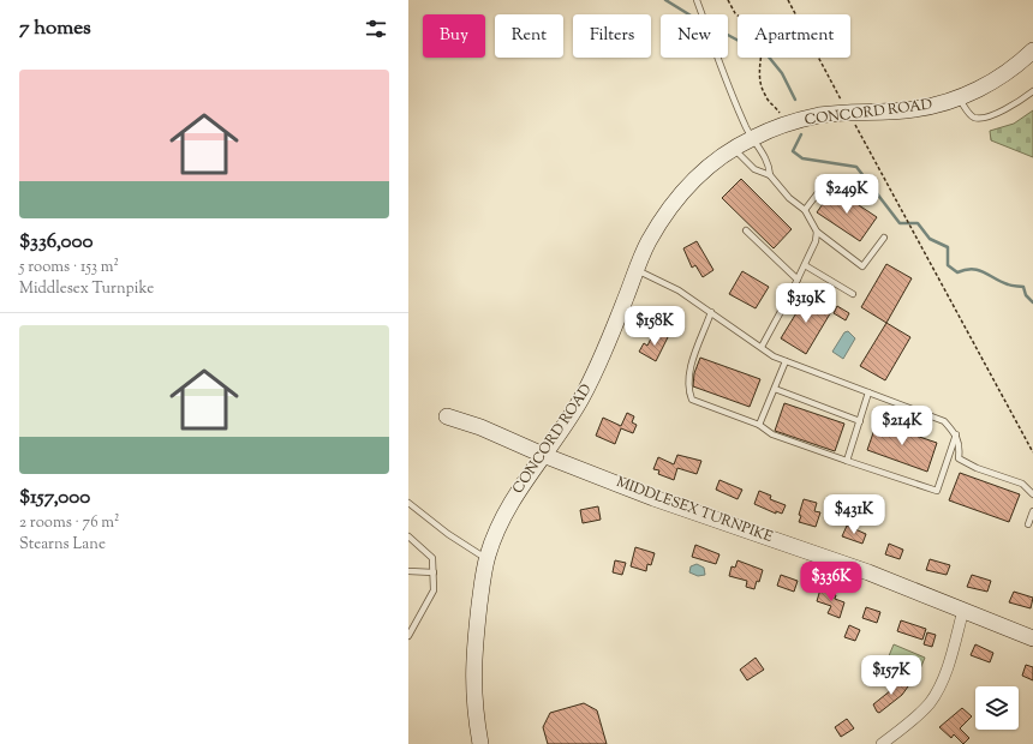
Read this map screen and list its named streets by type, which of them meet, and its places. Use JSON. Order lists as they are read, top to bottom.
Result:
{
  "streets": {
    "main road": ["CONCORD ROAD", "MIDDLESEX TURNPIKE"]
  },
  "crossings": [
    ["CONCORD ROAD", "MIDDLESEX TURNPIKE"]
  ],
  "page": {
    "heading": "7 homes",
    "chip": [
      "Buy",
      "Rent",
      "Filters",
      "New",
      "Apartment"
    ],
    "list": [
      {
        "name": "$336,000",
        "note": "5 rooms · 153 m² · Middlesex Turnpike"
      },
      {
        "name": "$157,000",
        "note": "2 rooms · 76 m² · Stearns Lane"
      }
    ],
    "price": [
      "$249K",
      "$319K",
      "$158K",
      "$214K",
      "$431K",
      "$336K",
      "$157K"
    ]
  }
}
